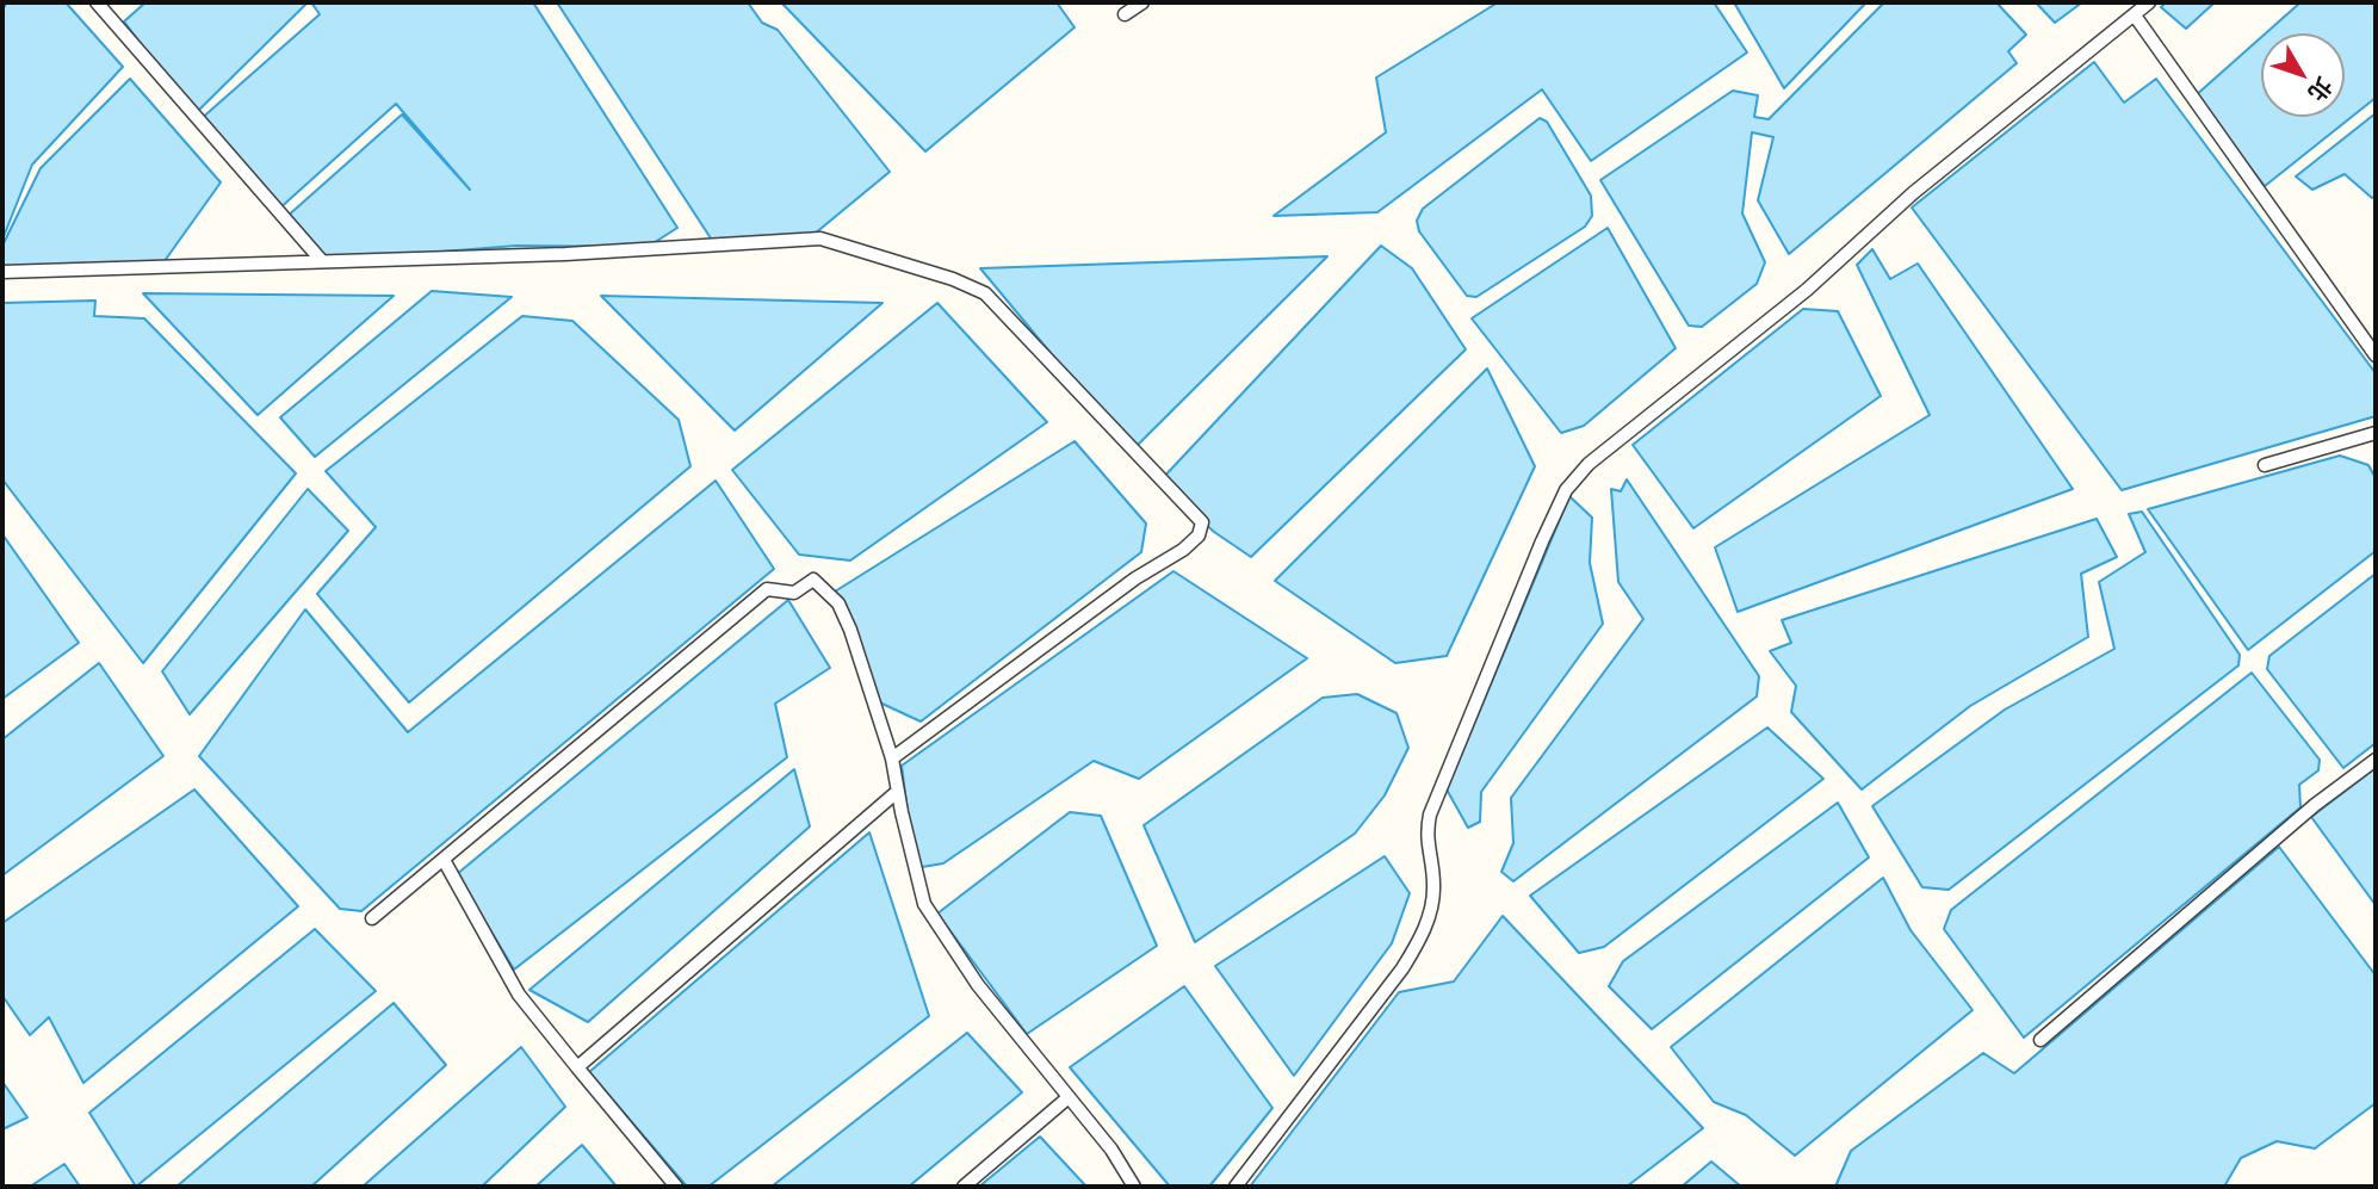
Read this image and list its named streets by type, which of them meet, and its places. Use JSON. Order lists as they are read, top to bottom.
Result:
{
  "north": "bottom right"
}
